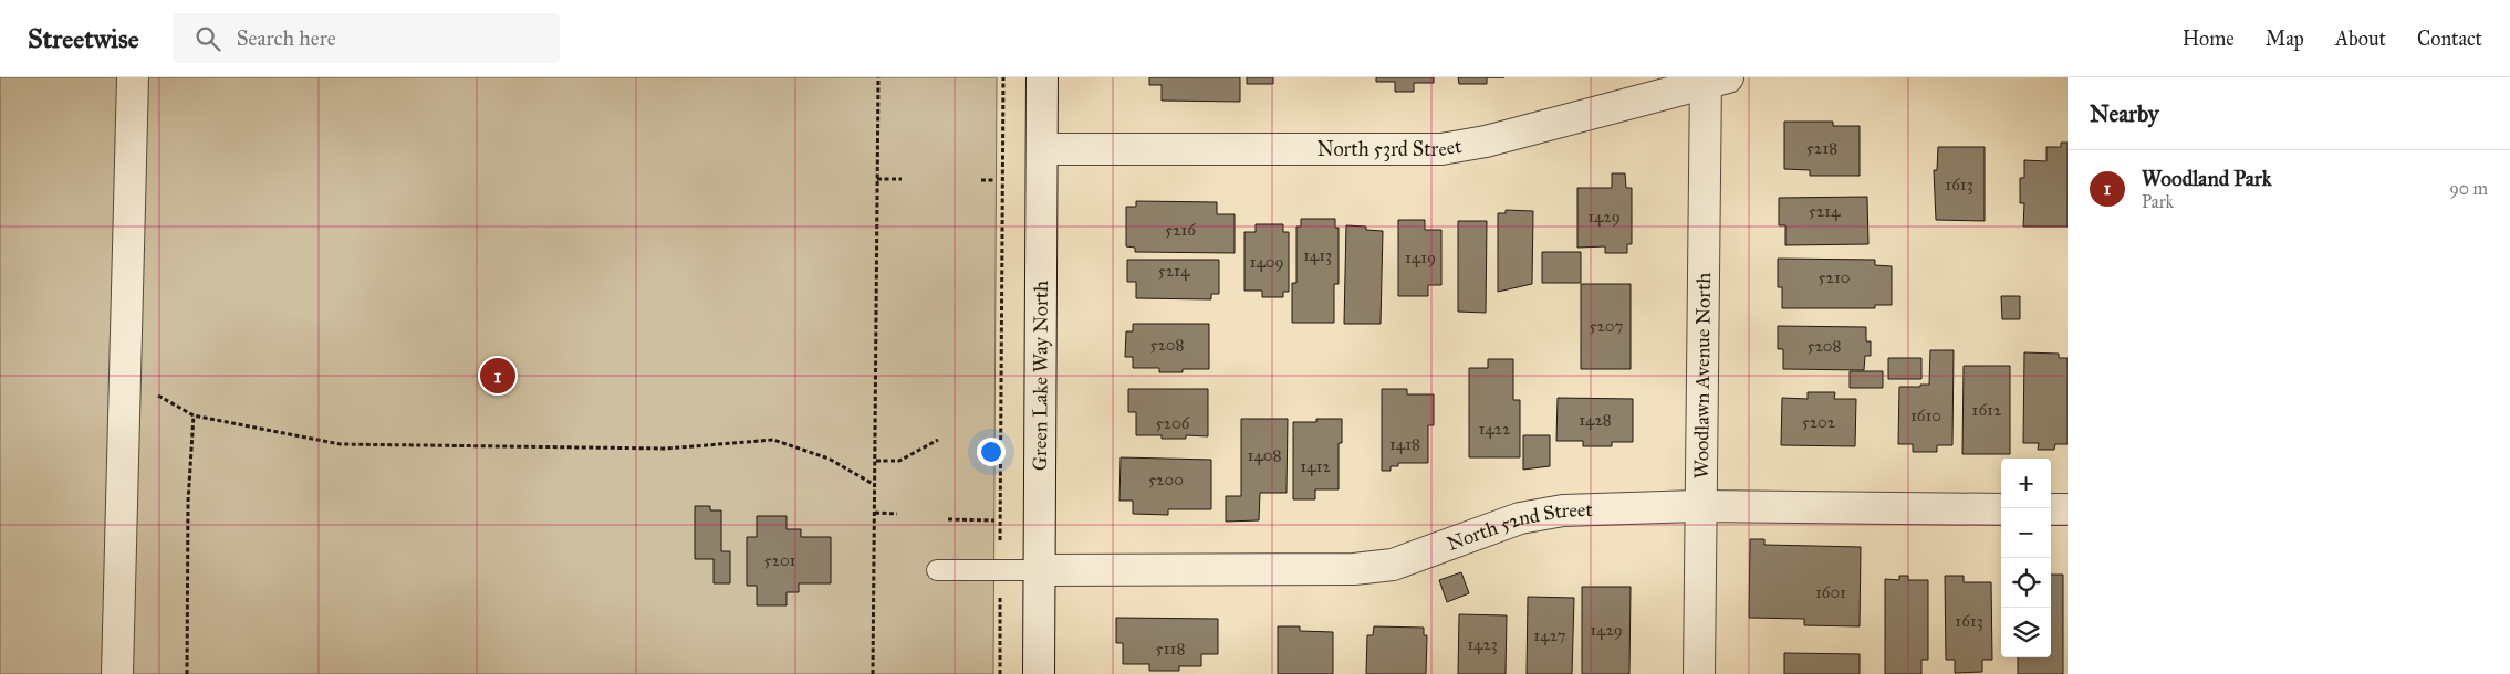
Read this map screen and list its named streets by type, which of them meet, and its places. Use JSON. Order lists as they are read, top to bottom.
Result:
{
  "streets": {
    "street": [
      "North 53rd Street",
      "Green Lake Way North",
      "Woodlawn Avenue North",
      "North 52nd Street"
    ]
  },
  "crossings": [
    ["North 53rd Street", "Green Lake Way North"],
    ["North 53rd Street", "Woodlawn Avenue North"],
    ["Green Lake Way North", "North 52nd Street"],
    ["Woodlawn Avenue North", "North 52nd Street"]
  ],
  "house_numbers": [
    "5218",
    "1613",
    "5214",
    "1429",
    "5216",
    "1413",
    "1419",
    "1409",
    "5214",
    "5210",
    "5207",
    "5208",
    "5208",
    "1612",
    "1610",
    "1428",
    "5202",
    "5206",
    "1422",
    "1418",
    "1408",
    "1412",
    "5200",
    "5201",
    "1601",
    "1613",
    "1429",
    "1427",
    "1423",
    "5118"
  ],
  "page": {
    "header": "Streetwise",
    "search": "Search here",
    "nav": [
      "Home",
      "Map",
      "About",
      "Contact"
    ],
    "heading": "Nearby",
    "list": [
      {
        "mark": "1",
        "name": "Woodland Park",
        "note": "Park",
        "value": "90 m"
      }
    ],
    "pins": "1",
    "map_buttons": ["+", "−"]
  }
}
